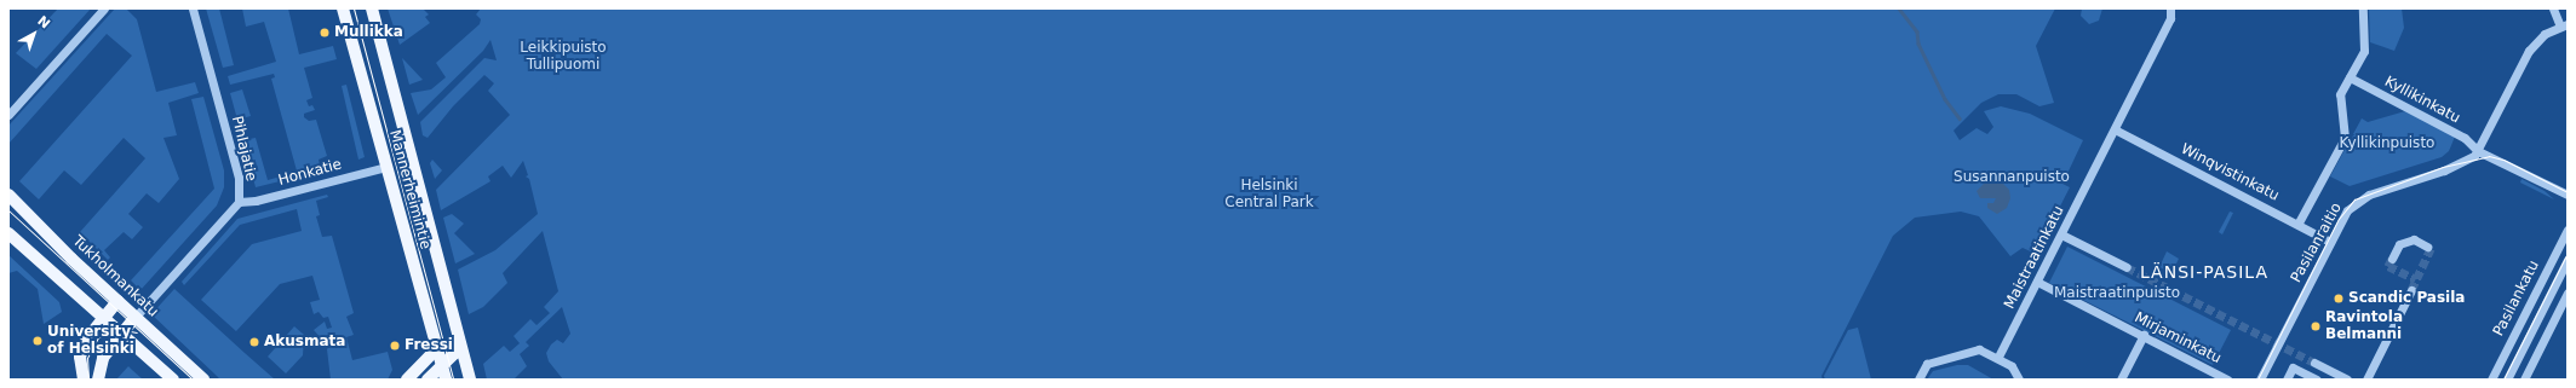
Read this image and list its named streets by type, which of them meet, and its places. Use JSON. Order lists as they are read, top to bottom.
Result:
{
  "streets": {
    "main road": ["Mannerheimintie", "Tukholmankatu"],
    "street": [
      "Kyllikinkatu",
      "Pihlajatie",
      "Honkatie",
      "Winqvistinkatu",
      "Pasilanraitio",
      "Maistraatinkatu",
      "Pasilankatu",
      "Mirjaminkatu"
    ]
  },
  "crossings": [
    ["Kyllikinkatu", "Pasilanraitio"],
    ["Pihlajatie", "Honkatie"],
    ["Pihlajatie", "Tukholmankatu"],
    ["Honkatie", "Mannerheimintie"],
    ["Winqvistinkatu", "Pasilanraitio"],
    ["Winqvistinkatu", "Maistraatinkatu"],
    ["Maistraatinkatu", "Mirjaminkatu"]
  ],
  "districts": ["LÄNSI-PASILA"],
  "parks": [
    "Leikkipuisto Tullipuomi",
    "Kyllikinpuisto",
    "Susannanpuisto",
    "Helsinki Central Park",
    "Maistraatinpuisto"
  ],
  "places": [
    "Mullikka",
    "Scandic Pasila",
    "Ravintola Belmanni",
    "University of Helsinki",
    "Akusmata",
    "Fressi"
  ],
  "north": "top right"
}
